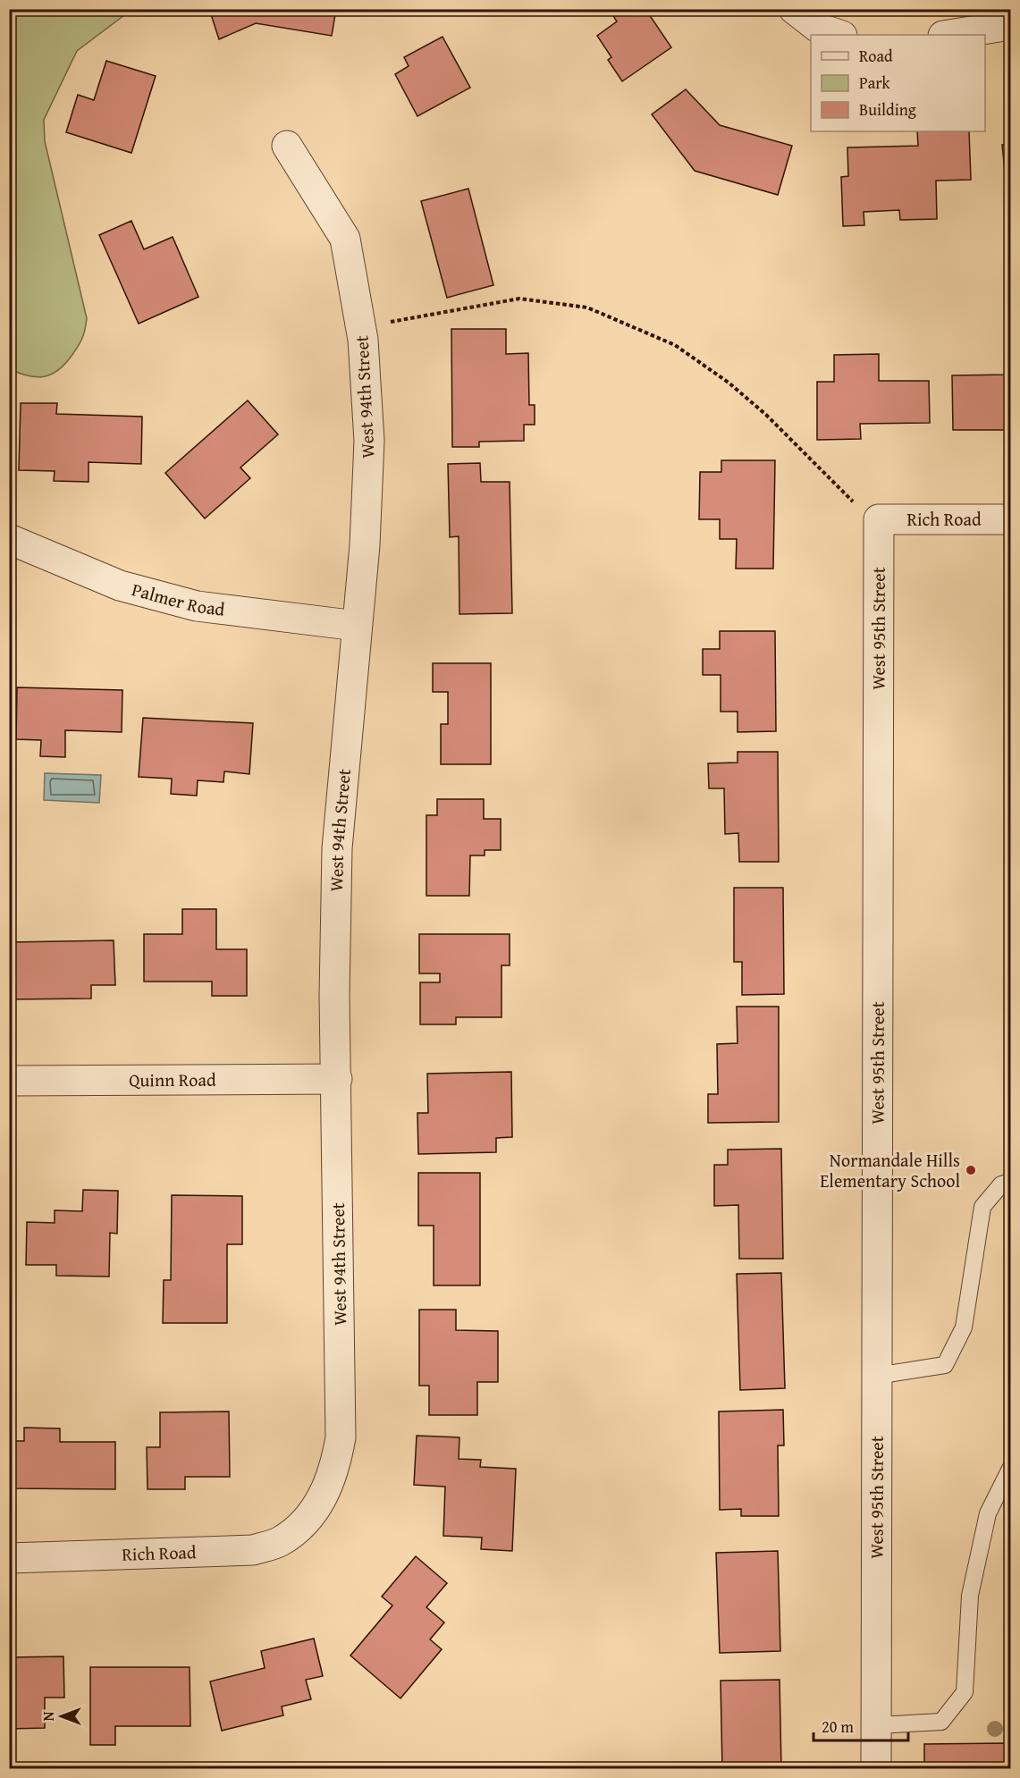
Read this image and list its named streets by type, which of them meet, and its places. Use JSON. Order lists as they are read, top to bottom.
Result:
{
  "streets": {
    "street": [
      "West 94th Street",
      "Rich Road",
      "Palmer Road",
      "West 95th Street",
      "Quinn Road"
    ]
  },
  "crossings": [
    ["West 94th Street", "Rich Road"],
    ["West 94th Street", "Palmer Road"],
    ["West 94th Street", "Quinn Road"],
    ["Rich Road", "West 95th Street"]
  ],
  "places": ["Normandale Hills Elementary School"],
  "legend": ["Road", "Park", "Building"],
  "scale_bar": "20 m",
  "north": "left"
}
